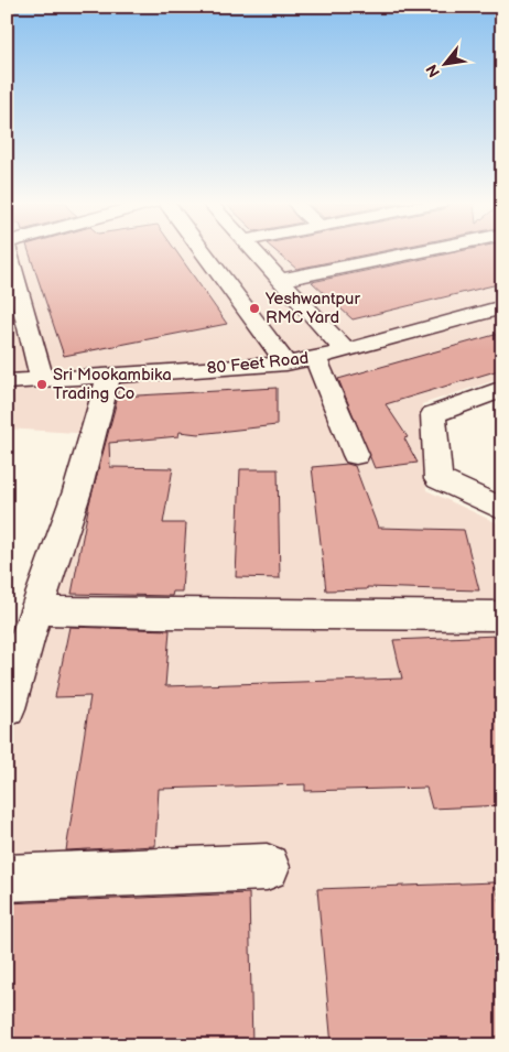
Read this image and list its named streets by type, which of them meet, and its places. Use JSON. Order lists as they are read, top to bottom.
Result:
{
  "streets": {
    "street": ["80 Feet Road"]
  },
  "places": ["Yeshwantpur RMC Yard", "Sri Mookambika Trading Co"],
  "north": "bottom left"
}
